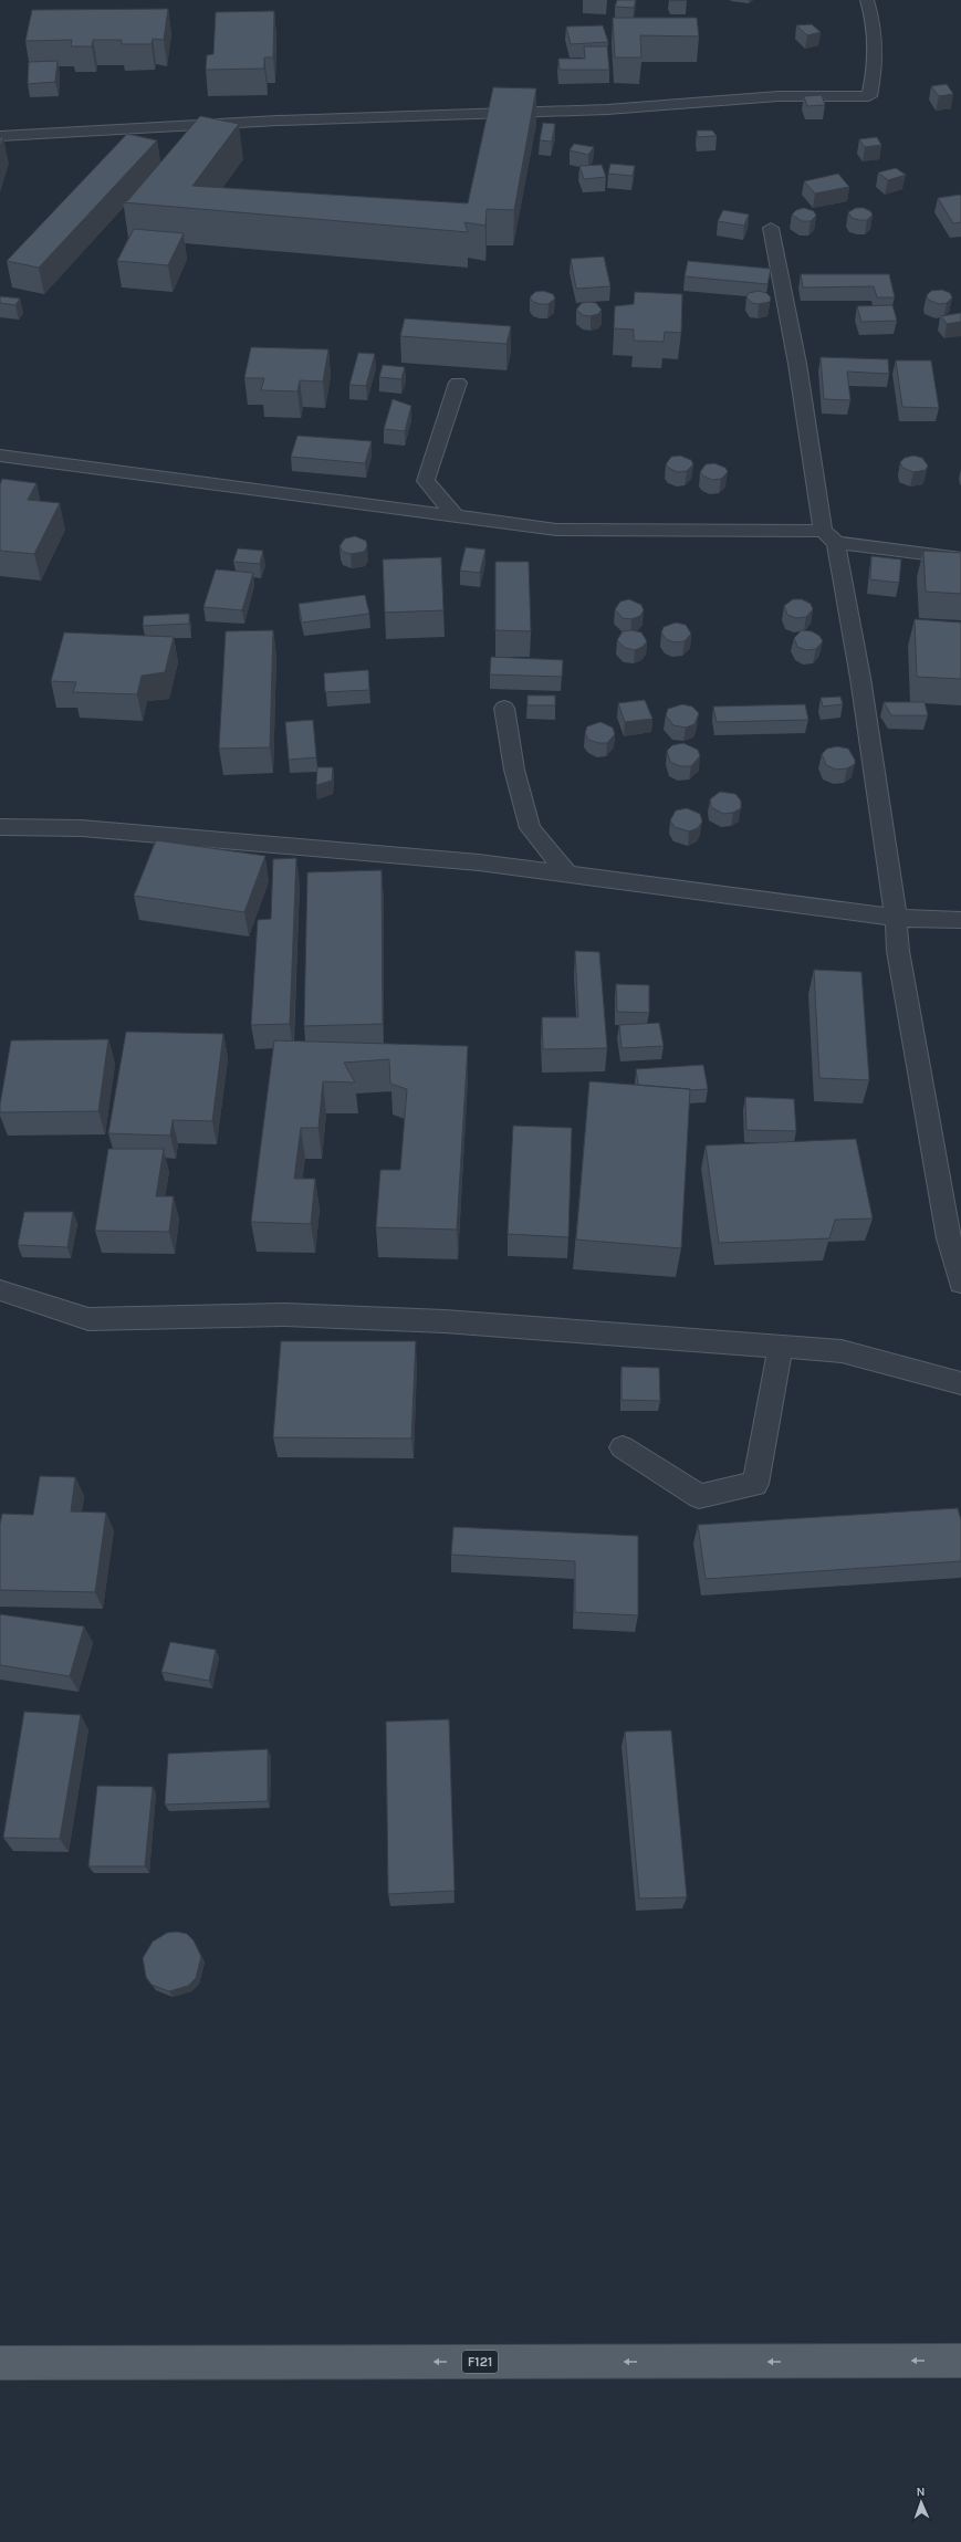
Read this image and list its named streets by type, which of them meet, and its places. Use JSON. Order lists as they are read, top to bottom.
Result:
{
  "streets": {
    "main road": ["F121"]
  },
  "north": "top"
}
